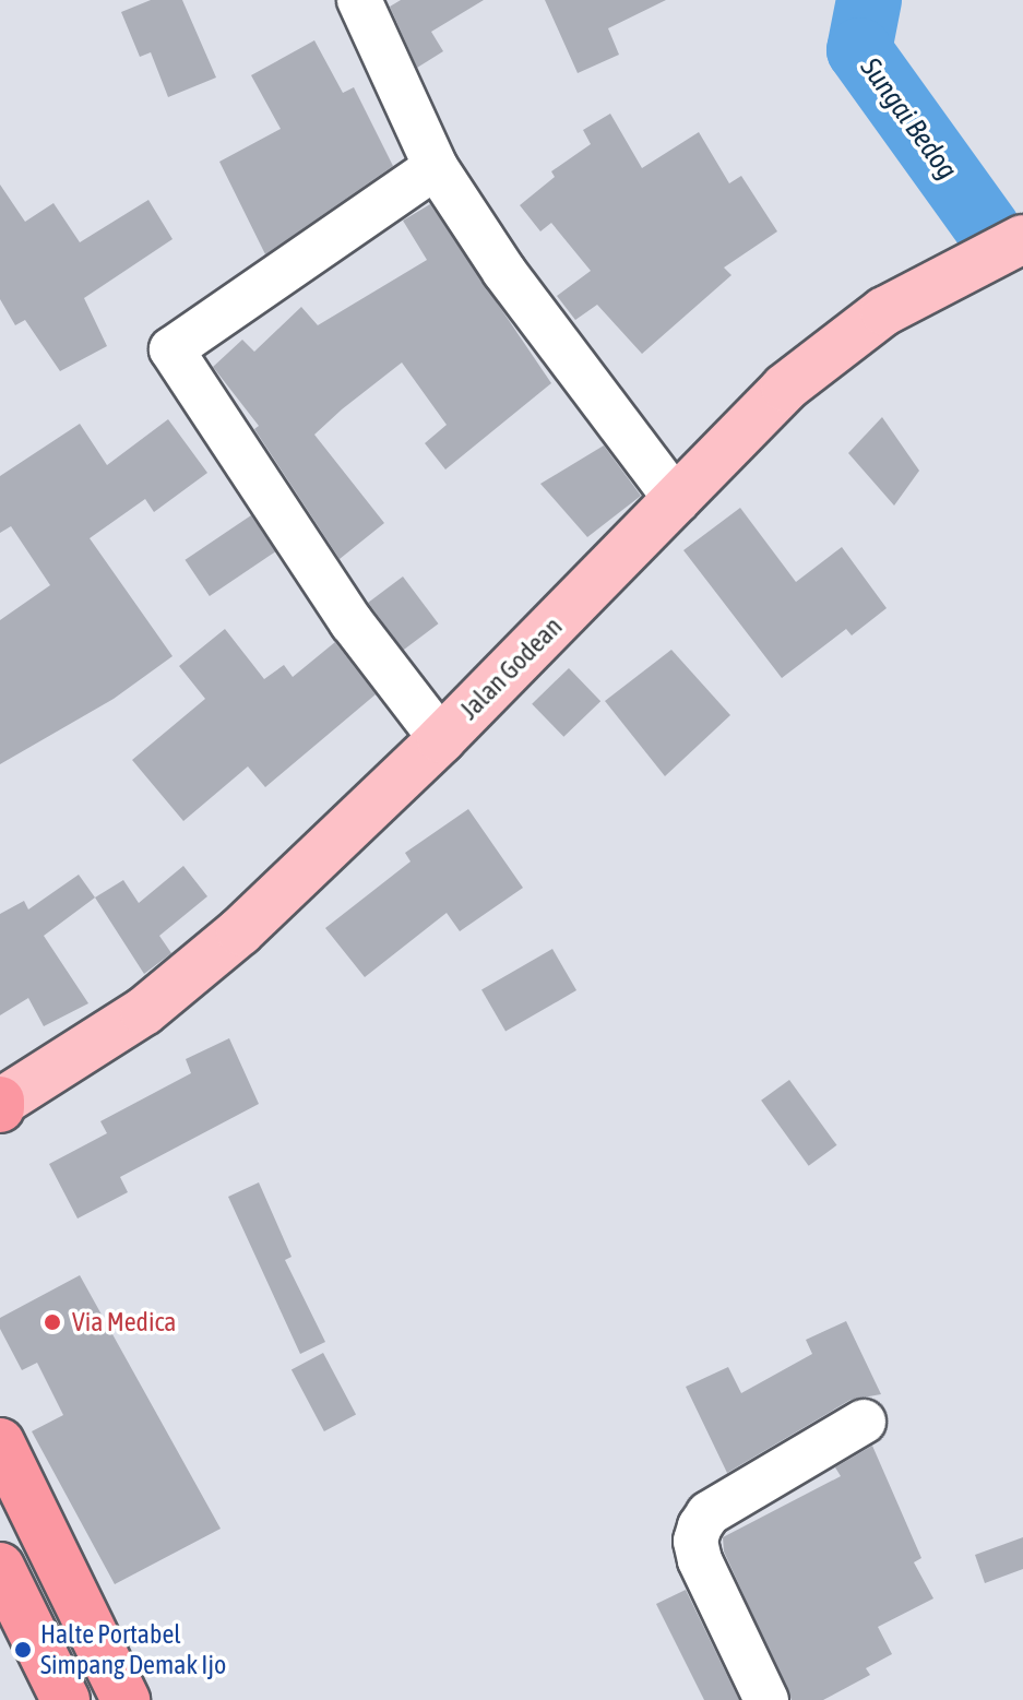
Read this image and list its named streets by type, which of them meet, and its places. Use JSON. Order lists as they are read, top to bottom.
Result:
{
  "streets": {
    "main road": ["Jalan Godean"]
  },
  "water": ["Sungai Bedog"],
  "places": ["Via Medica", "Halte Portabel Simpang Demak Ijo"]
}
